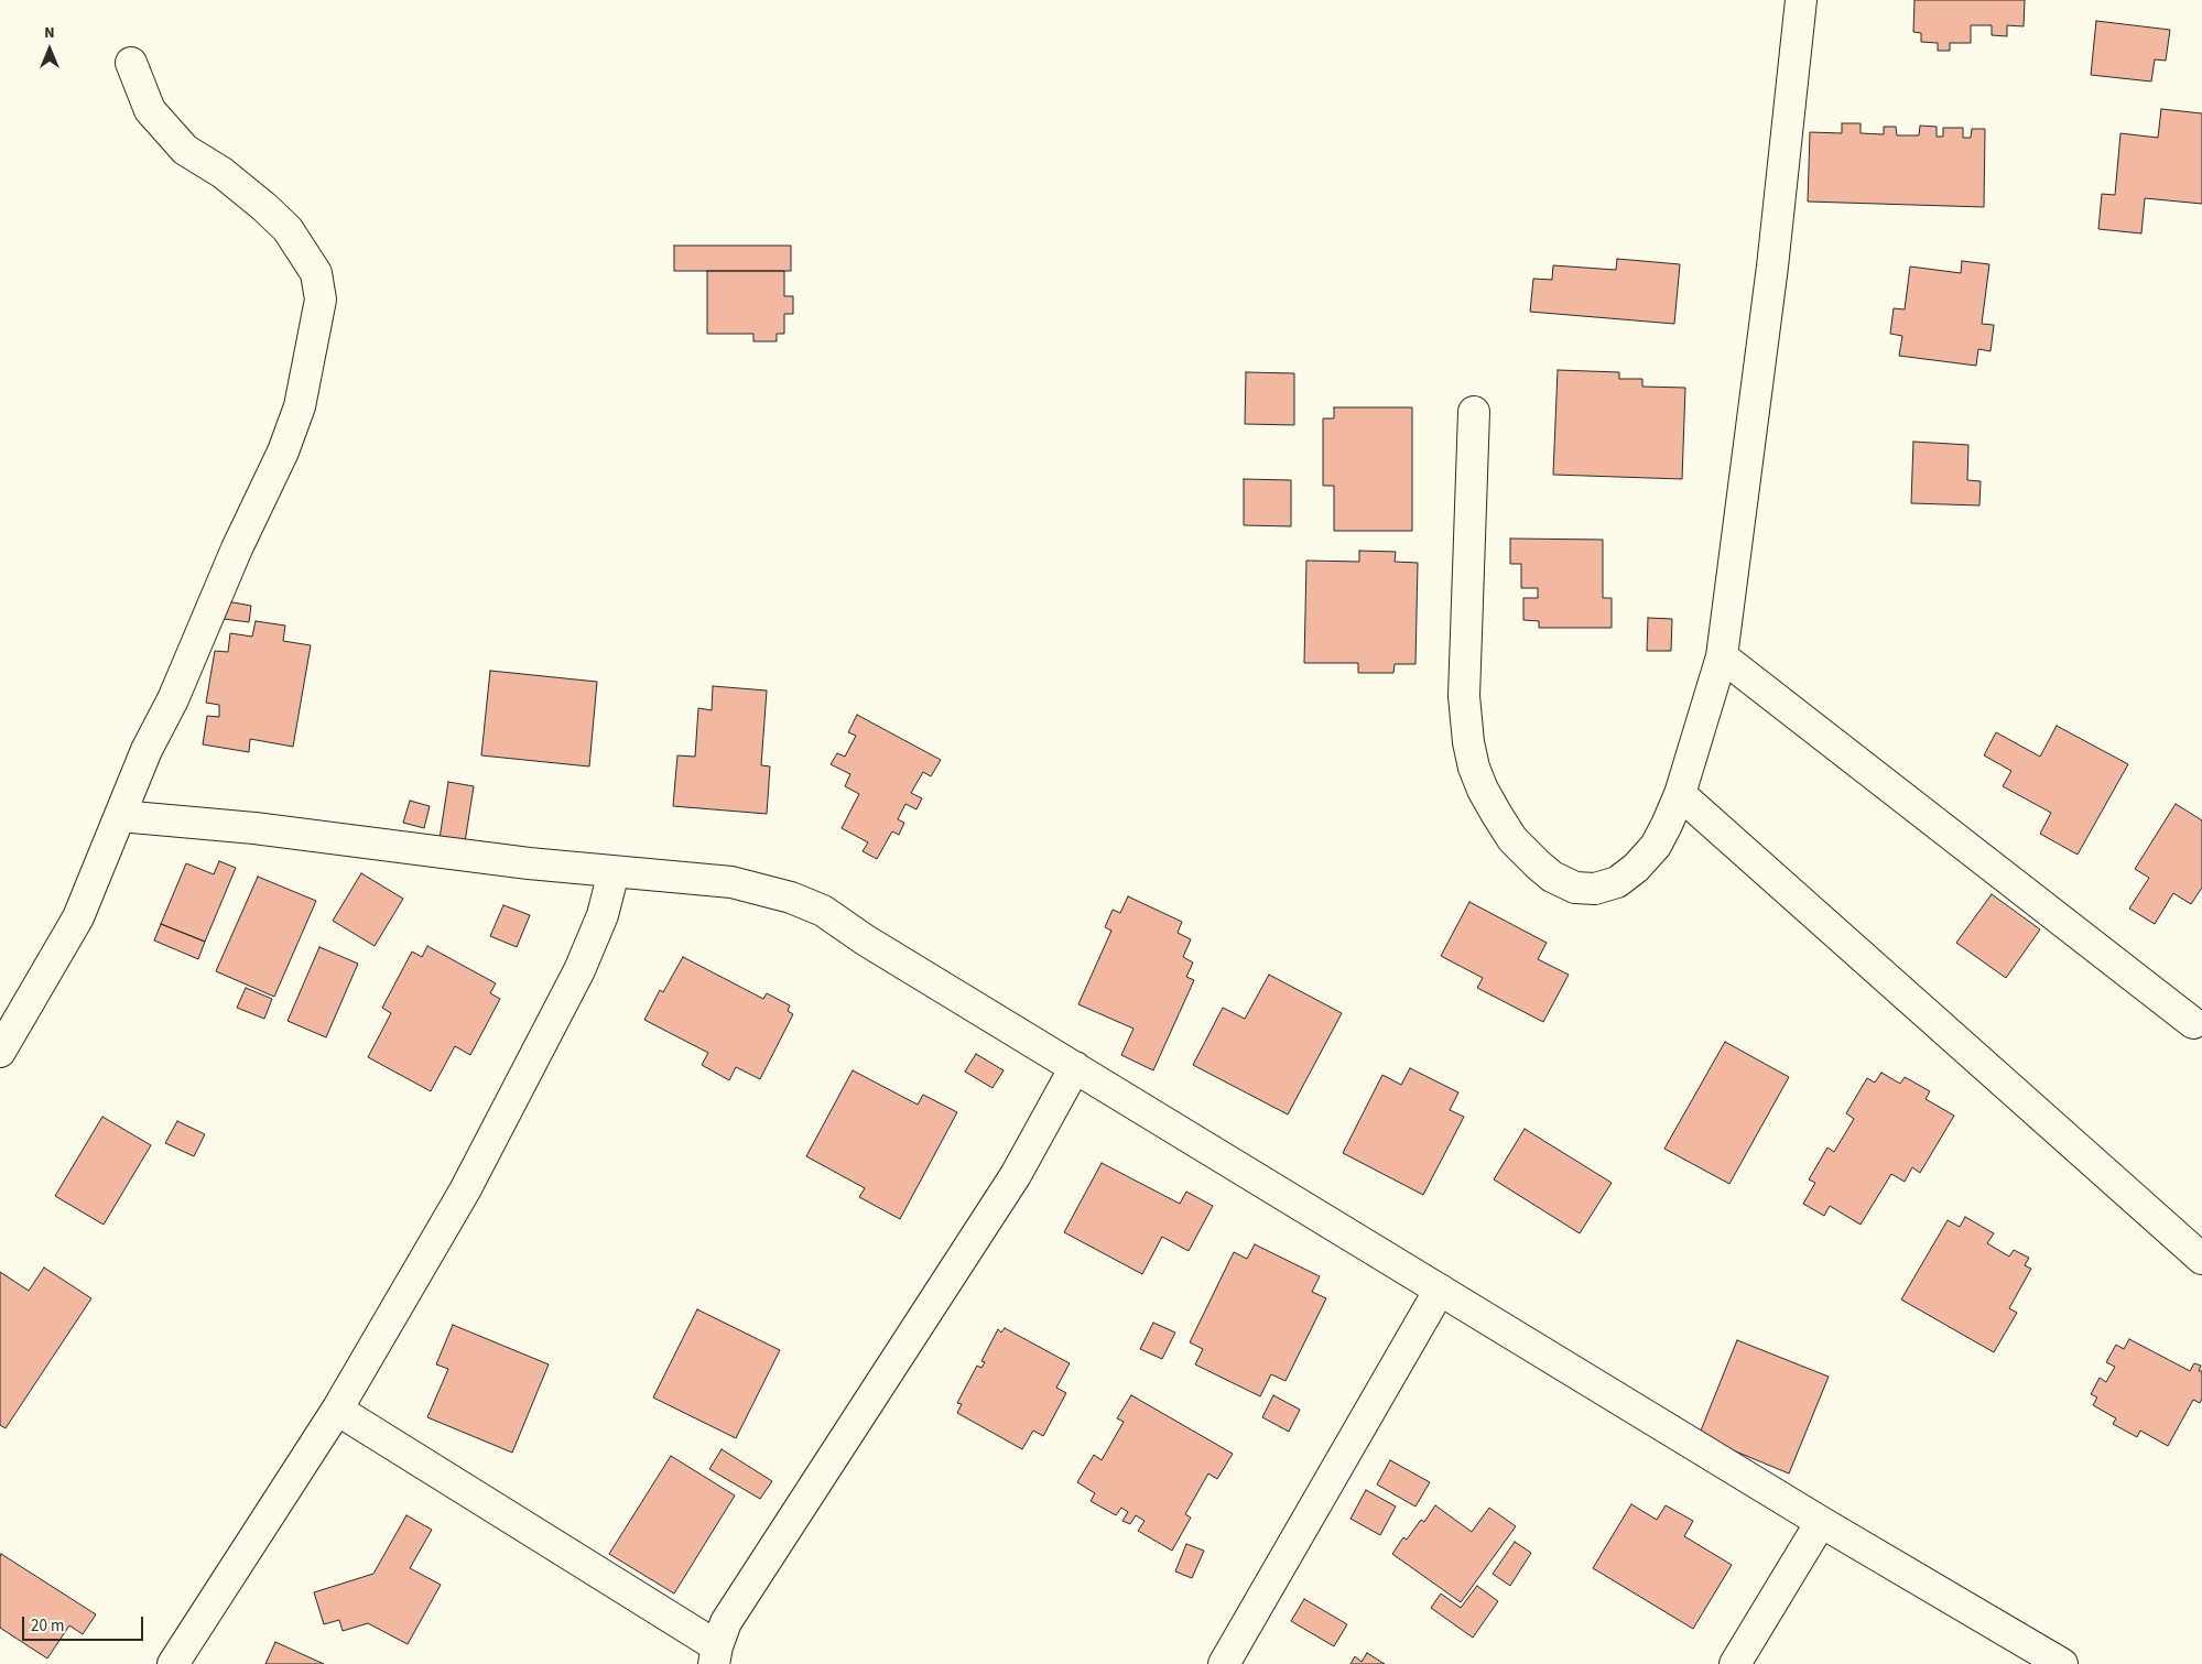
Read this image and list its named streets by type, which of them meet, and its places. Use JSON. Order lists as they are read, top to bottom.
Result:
{
  "scale_bar": "20 m",
  "north": "top"
}
